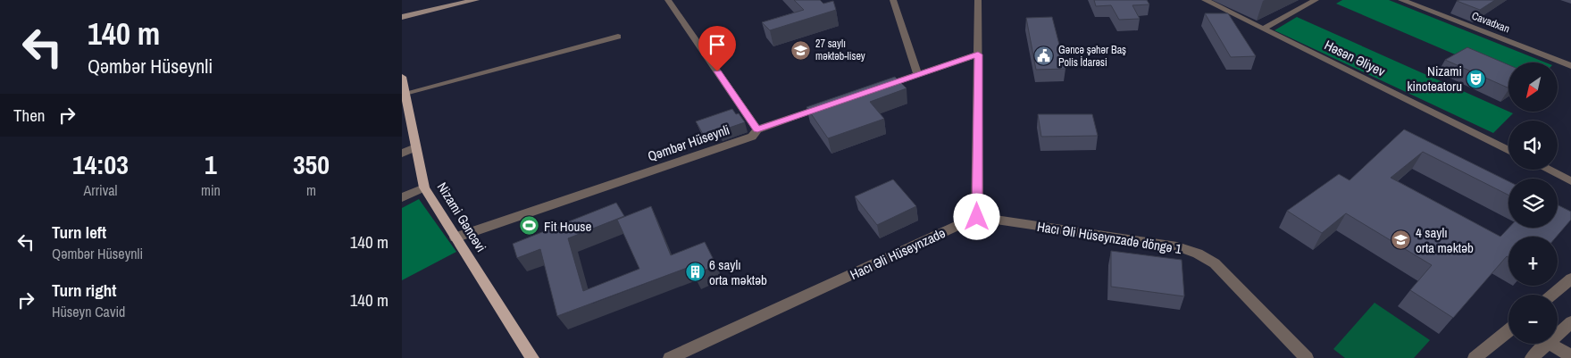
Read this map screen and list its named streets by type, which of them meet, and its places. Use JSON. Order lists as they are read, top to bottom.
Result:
{
  "streets": {
    "main road": ["Nizami Gəncəvi"],
    "street": [
      "Cavadxan",
      "Həsən Əliyev",
      "Qəmbər Hüseynli",
      "Hacı Əli Hüseynzadə döngə 1",
      "Hacı Əli Hüseynzadə"
    ]
  },
  "crossings": [
    ["Qəmbər Hüseynli", "Nizami Gəncəvi"],
    ["Hacı Əli Hüseynzadə döngə 1", "Hacı Əli Hüseynzadə"]
  ],
  "places": {
    "school or university": ["27 saylı məktəb-lisey", "4 saylı orta məktəb"],
    "public building": ["Gəncə şəhər Baş Polis İdarəsi"],
    "theatre": ["Nizami kinoteatoru"],
    "sports": ["Fit House"],
    "building": ["6 saylı orta məktəb"]
  },
  "north": "bottom left",
  "page": {
    "turn": ["140 m", "Qəmbər Hüseynli"],
    "map_buttons": ["+", "−"],
    "then": "Then",
    "eta": [
      "14:03",
      "Arrival",
      "1",
      "min",
      "350",
      "m"
    ],
    "list": [
      {
        "name": "Turn left",
        "note": "Qəmbər Hüseynli",
        "value": "140 m"
      },
      {
        "name": "Turn right",
        "note": "Hüseyn Cavid",
        "value": "140 m"
      }
    ]
  }
}
